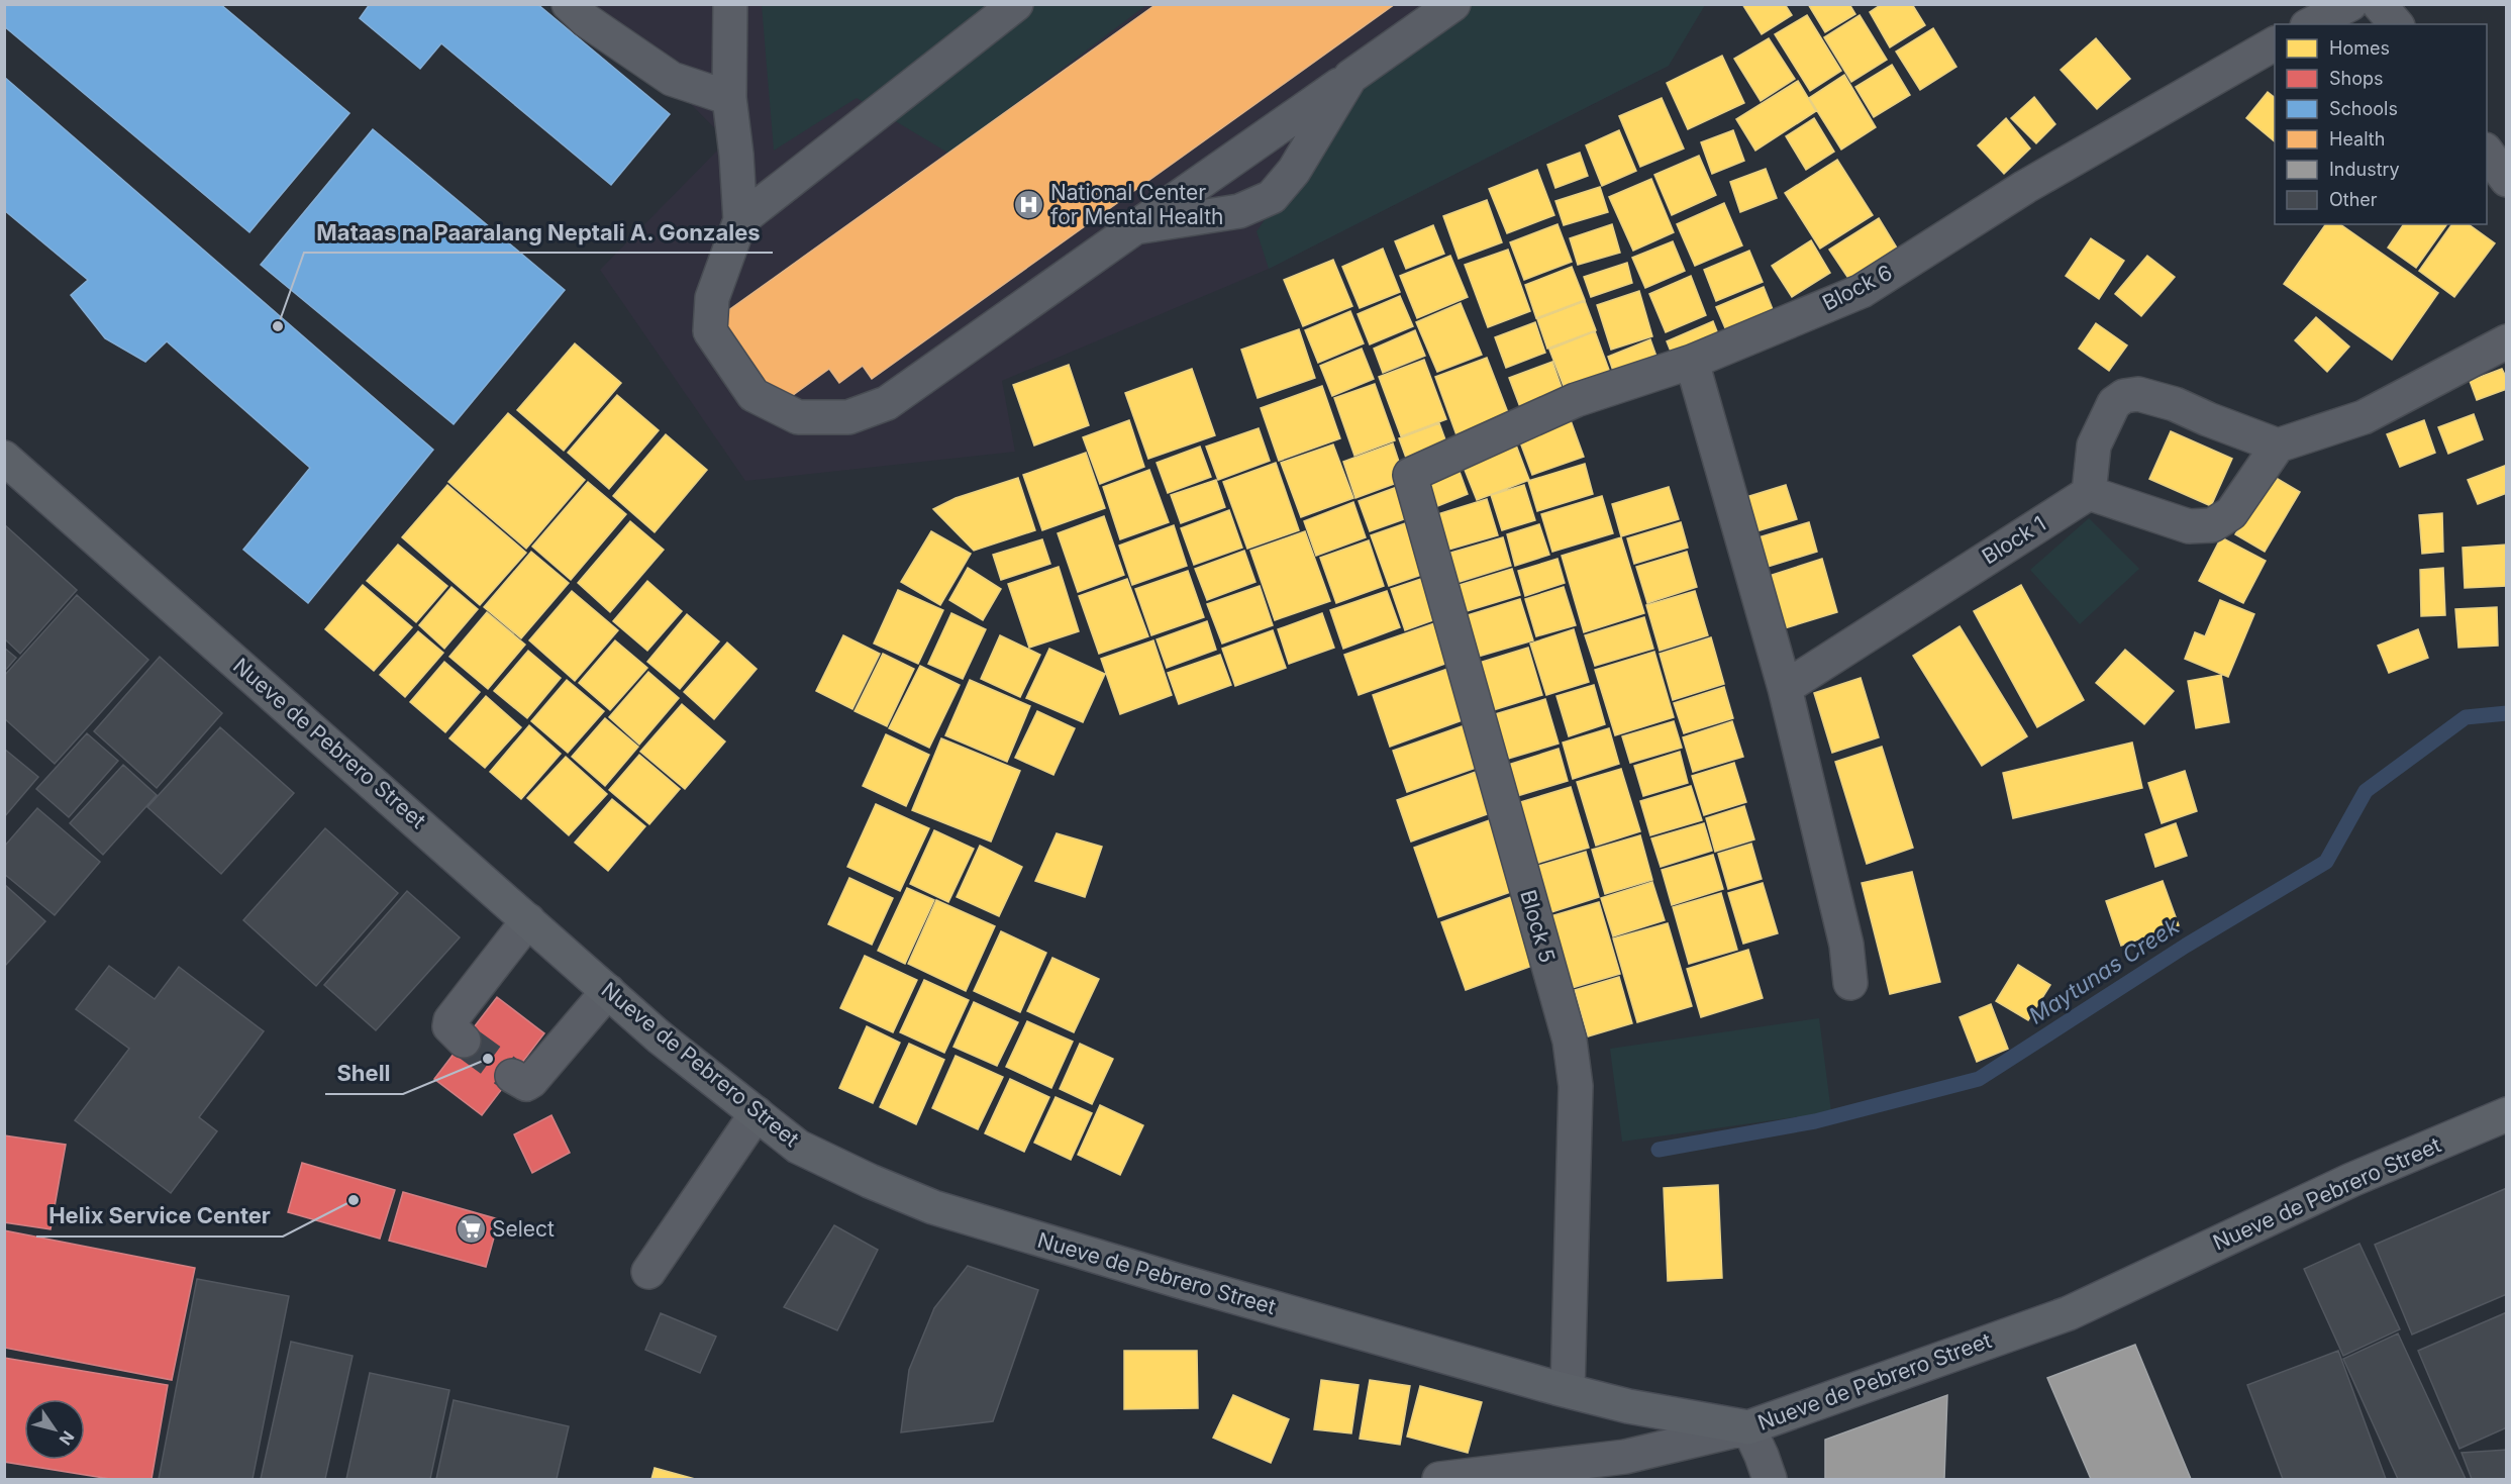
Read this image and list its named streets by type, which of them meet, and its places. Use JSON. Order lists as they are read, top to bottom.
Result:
{
  "streets": {
    "main road": ["Nueve de Pebrero Street"],
    "street": ["Block 6", "Block 1", "Block 5"]
  },
  "crossings": [
    ["Block 6", "Block 5"],
    ["Nueve de Pebrero Street", "Block 5"]
  ],
  "water": ["Maytunas Creek"],
  "places": {
    "hospital": ["National Center for Mental Health"],
    "other": ["Mataas na Paaralang Neptali A. Gonzales", "Shell", "Helix Service Center"],
    "supermarket": ["Select"]
  },
  "legend": [
    "Homes",
    "Shops",
    "Schools",
    "Health",
    "Industry",
    "Other"
  ],
  "north": "bottom right"
}
